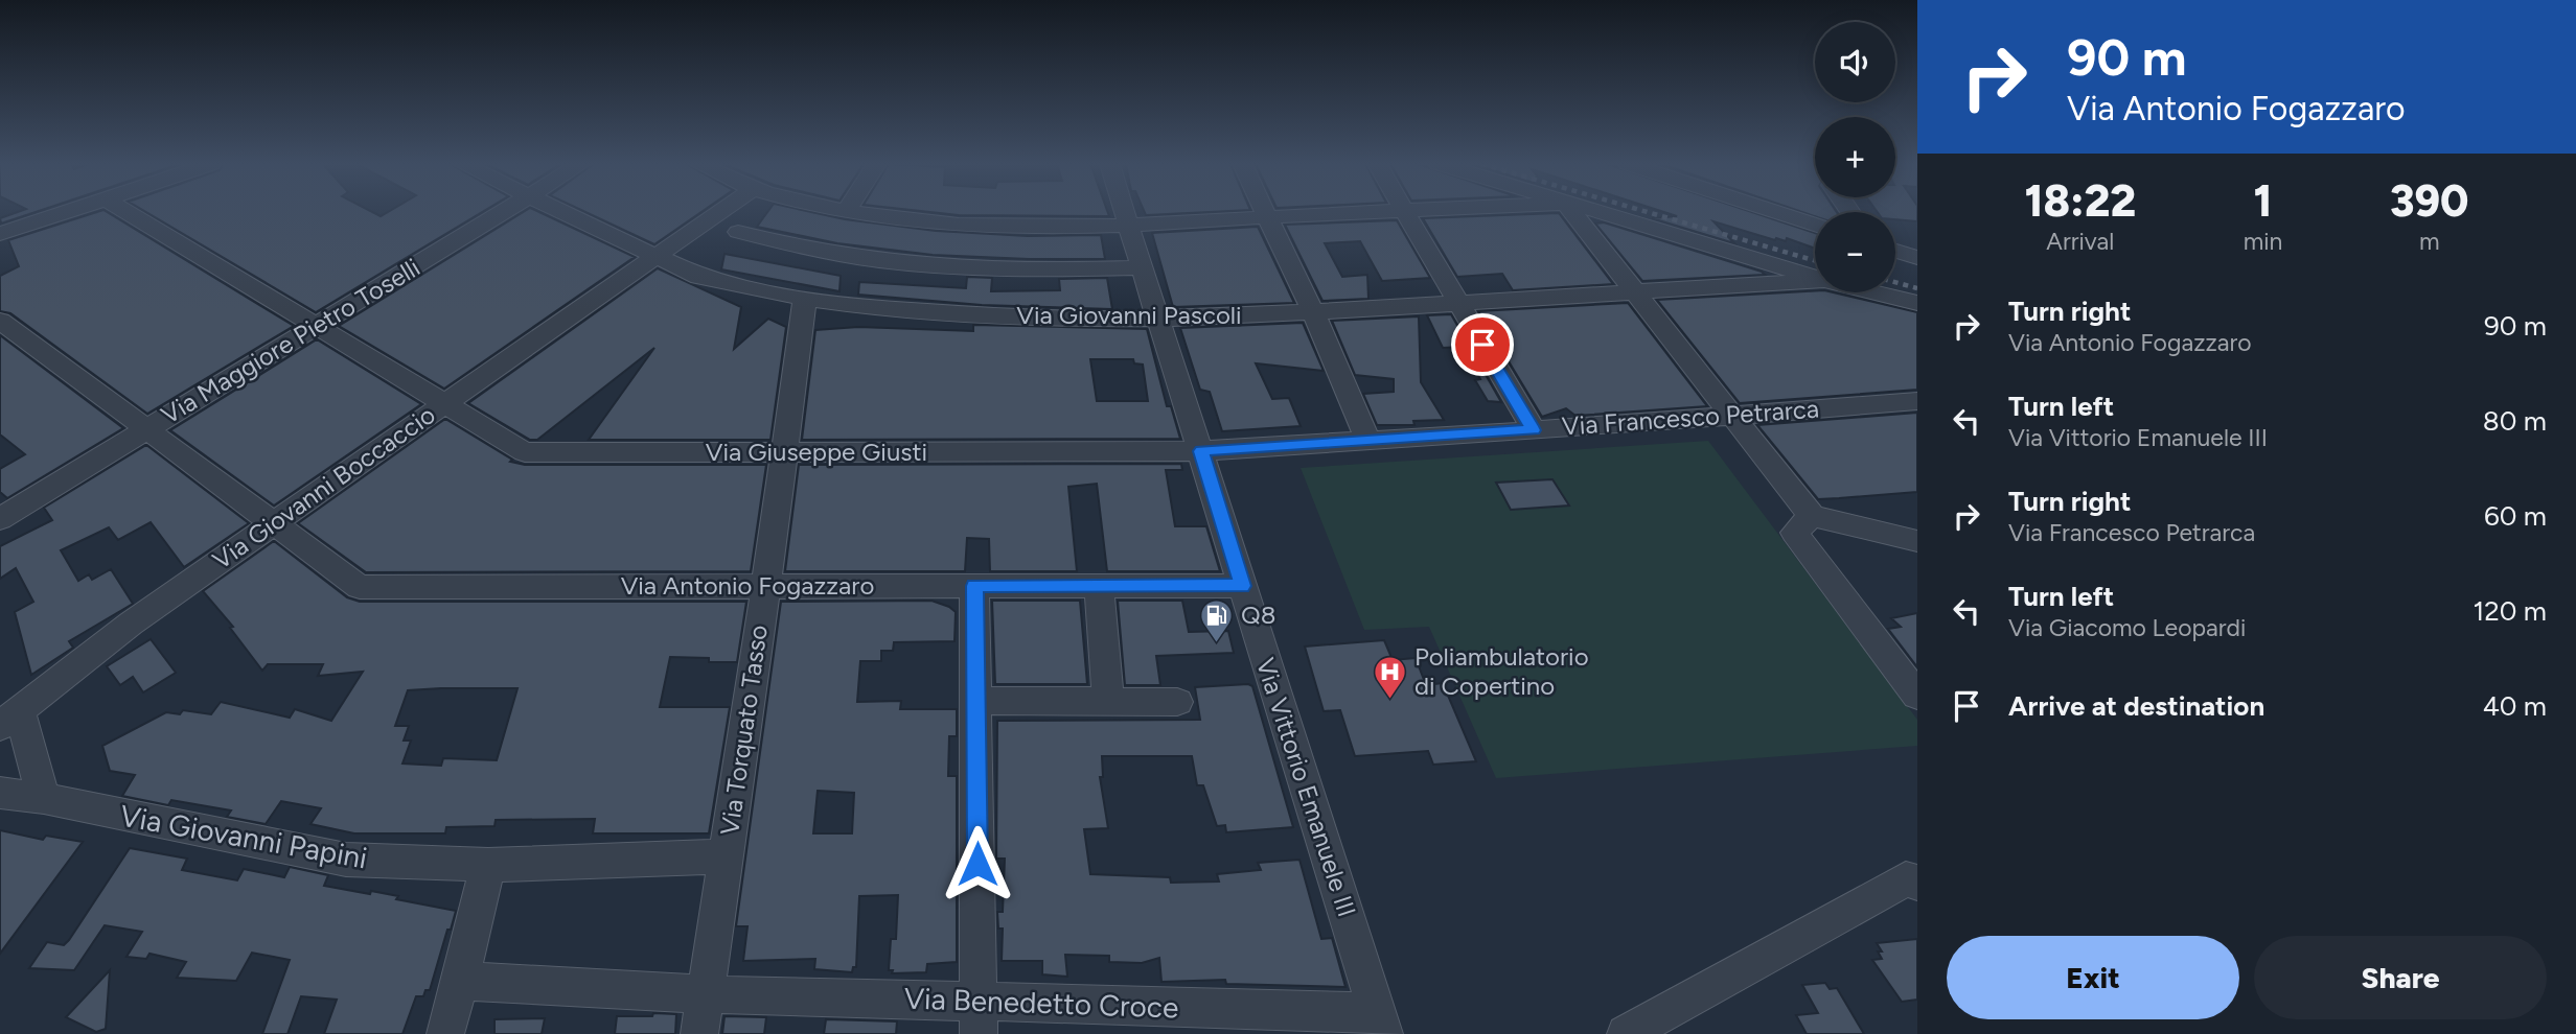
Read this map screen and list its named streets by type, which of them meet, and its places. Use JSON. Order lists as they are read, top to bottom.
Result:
{
  "streets": {
    "street": [
      "Via Giovanni Pascoli",
      "Via Maggiore Pietro Toselli",
      "Via Francesco Petrarca",
      "Via Giuseppe Giusti",
      "Via Giovanni Boccaccio",
      "Via Antonio Fogazzaro",
      "Via Torquato Tasso",
      "Via Vittorio Emanuele III",
      "Via Giovanni Papini",
      "Via Benedetto Croce"
    ]
  },
  "crossings": [
    ["Via Giovanni Pascoli", "Via Giovanni Boccaccio"],
    ["Via Giovanni Pascoli", "Via Torquato Tasso"],
    ["Via Giovanni Pascoli", "Via Vittorio Emanuele III"],
    ["Via Maggiore Pietro Toselli", "Via Giuseppe Giusti"],
    ["Via Maggiore Pietro Toselli", "Via Antonio Fogazzaro"],
    ["Via Francesco Petrarca", "Via Giuseppe Giusti"],
    ["Via Francesco Petrarca", "Via Vittorio Emanuele III"],
    ["Via Giuseppe Giusti", "Via Giovanni Boccaccio"],
    ["Via Giuseppe Giusti", "Via Torquato Tasso"],
    ["Via Giuseppe Giusti", "Via Vittorio Emanuele III"],
    ["Via Giovanni Boccaccio", "Via Antonio Fogazzaro"],
    ["Via Antonio Fogazzaro", "Via Torquato Tasso"],
    ["Via Antonio Fogazzaro", "Via Vittorio Emanuele III"],
    ["Via Torquato Tasso", "Via Giovanni Papini"],
    ["Via Torquato Tasso", "Via Benedetto Croce"],
    ["Via Vittorio Emanuele III", "Via Benedetto Croce"]
  ],
  "places": {
    "fuel station": ["Q8"],
    "hospital": ["Poliambulatorio di Copertino"]
  },
  "page": {
    "turn": ["90 m", "Via Antonio Fogazzaro"],
    "map_buttons": ["+", "−"],
    "eta": [
      "18:22",
      "Arrival",
      "1",
      "min",
      "390",
      "m"
    ],
    "list": [
      {
        "name": "Turn right",
        "note": "Via Antonio Fogazzaro",
        "value": "90 m"
      },
      {
        "name": "Turn left",
        "note": "Via Vittorio Emanuele III",
        "value": "80 m"
      },
      {
        "name": "Turn right",
        "note": "Via Francesco Petrarca",
        "value": "60 m"
      },
      {
        "name": "Turn left",
        "note": "Via Giacomo Leopardi",
        "value": "120 m"
      },
      {
        "name": "Arrive at destination",
        "value": "40 m"
      }
    ],
    "buttons": ["Exit", "Share"]
  }
}
